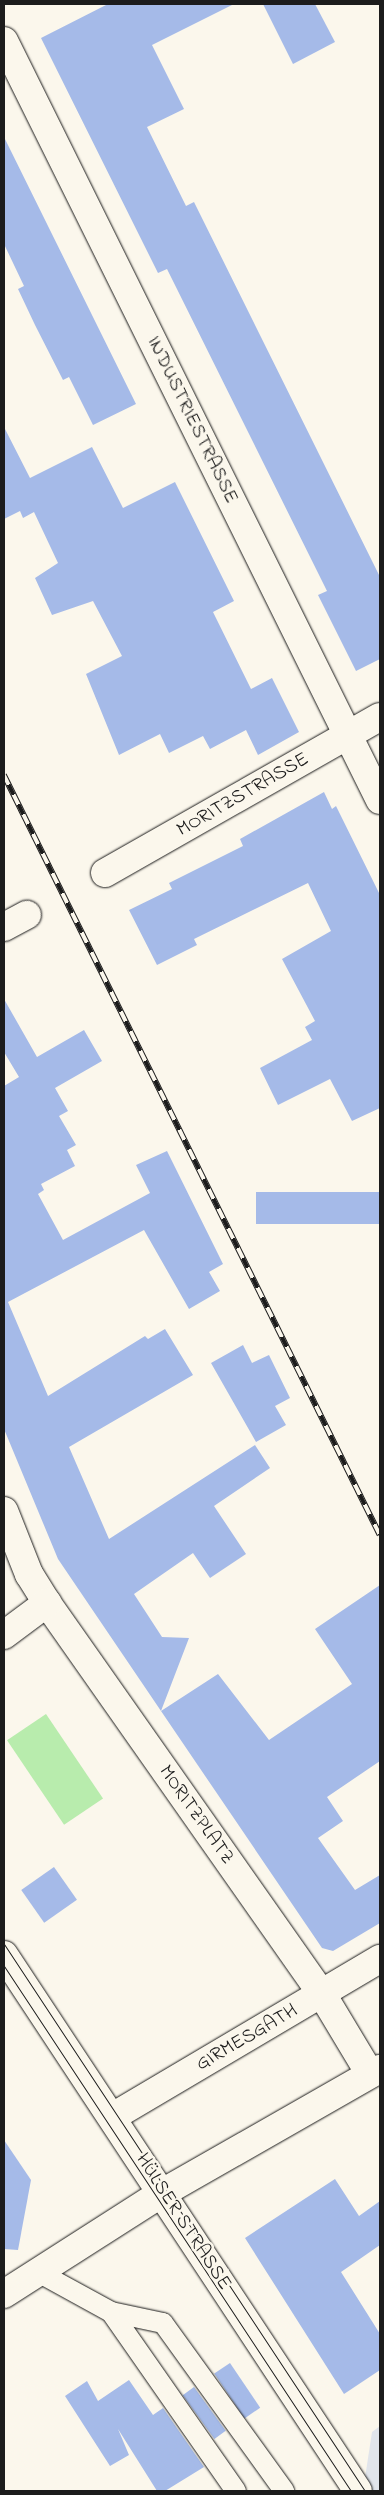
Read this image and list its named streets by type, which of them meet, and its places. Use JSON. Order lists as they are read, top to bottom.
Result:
{
  "streets": {
    "street": [
      "INDUSTRIESTRASSE",
      "MORITZSTRASSE",
      "MORITZPLATZ",
      "GIRMESGATH",
      "HÜLSER STRASSE"
    ]
  },
  "crossings": [
    ["INDUSTRIESTRASSE", "MORITZSTRASSE"],
    ["MORITZPLATZ", "GIRMESGATH"],
    ["GIRMESGATH", "HÜLSER STRASSE"]
  ]
}
